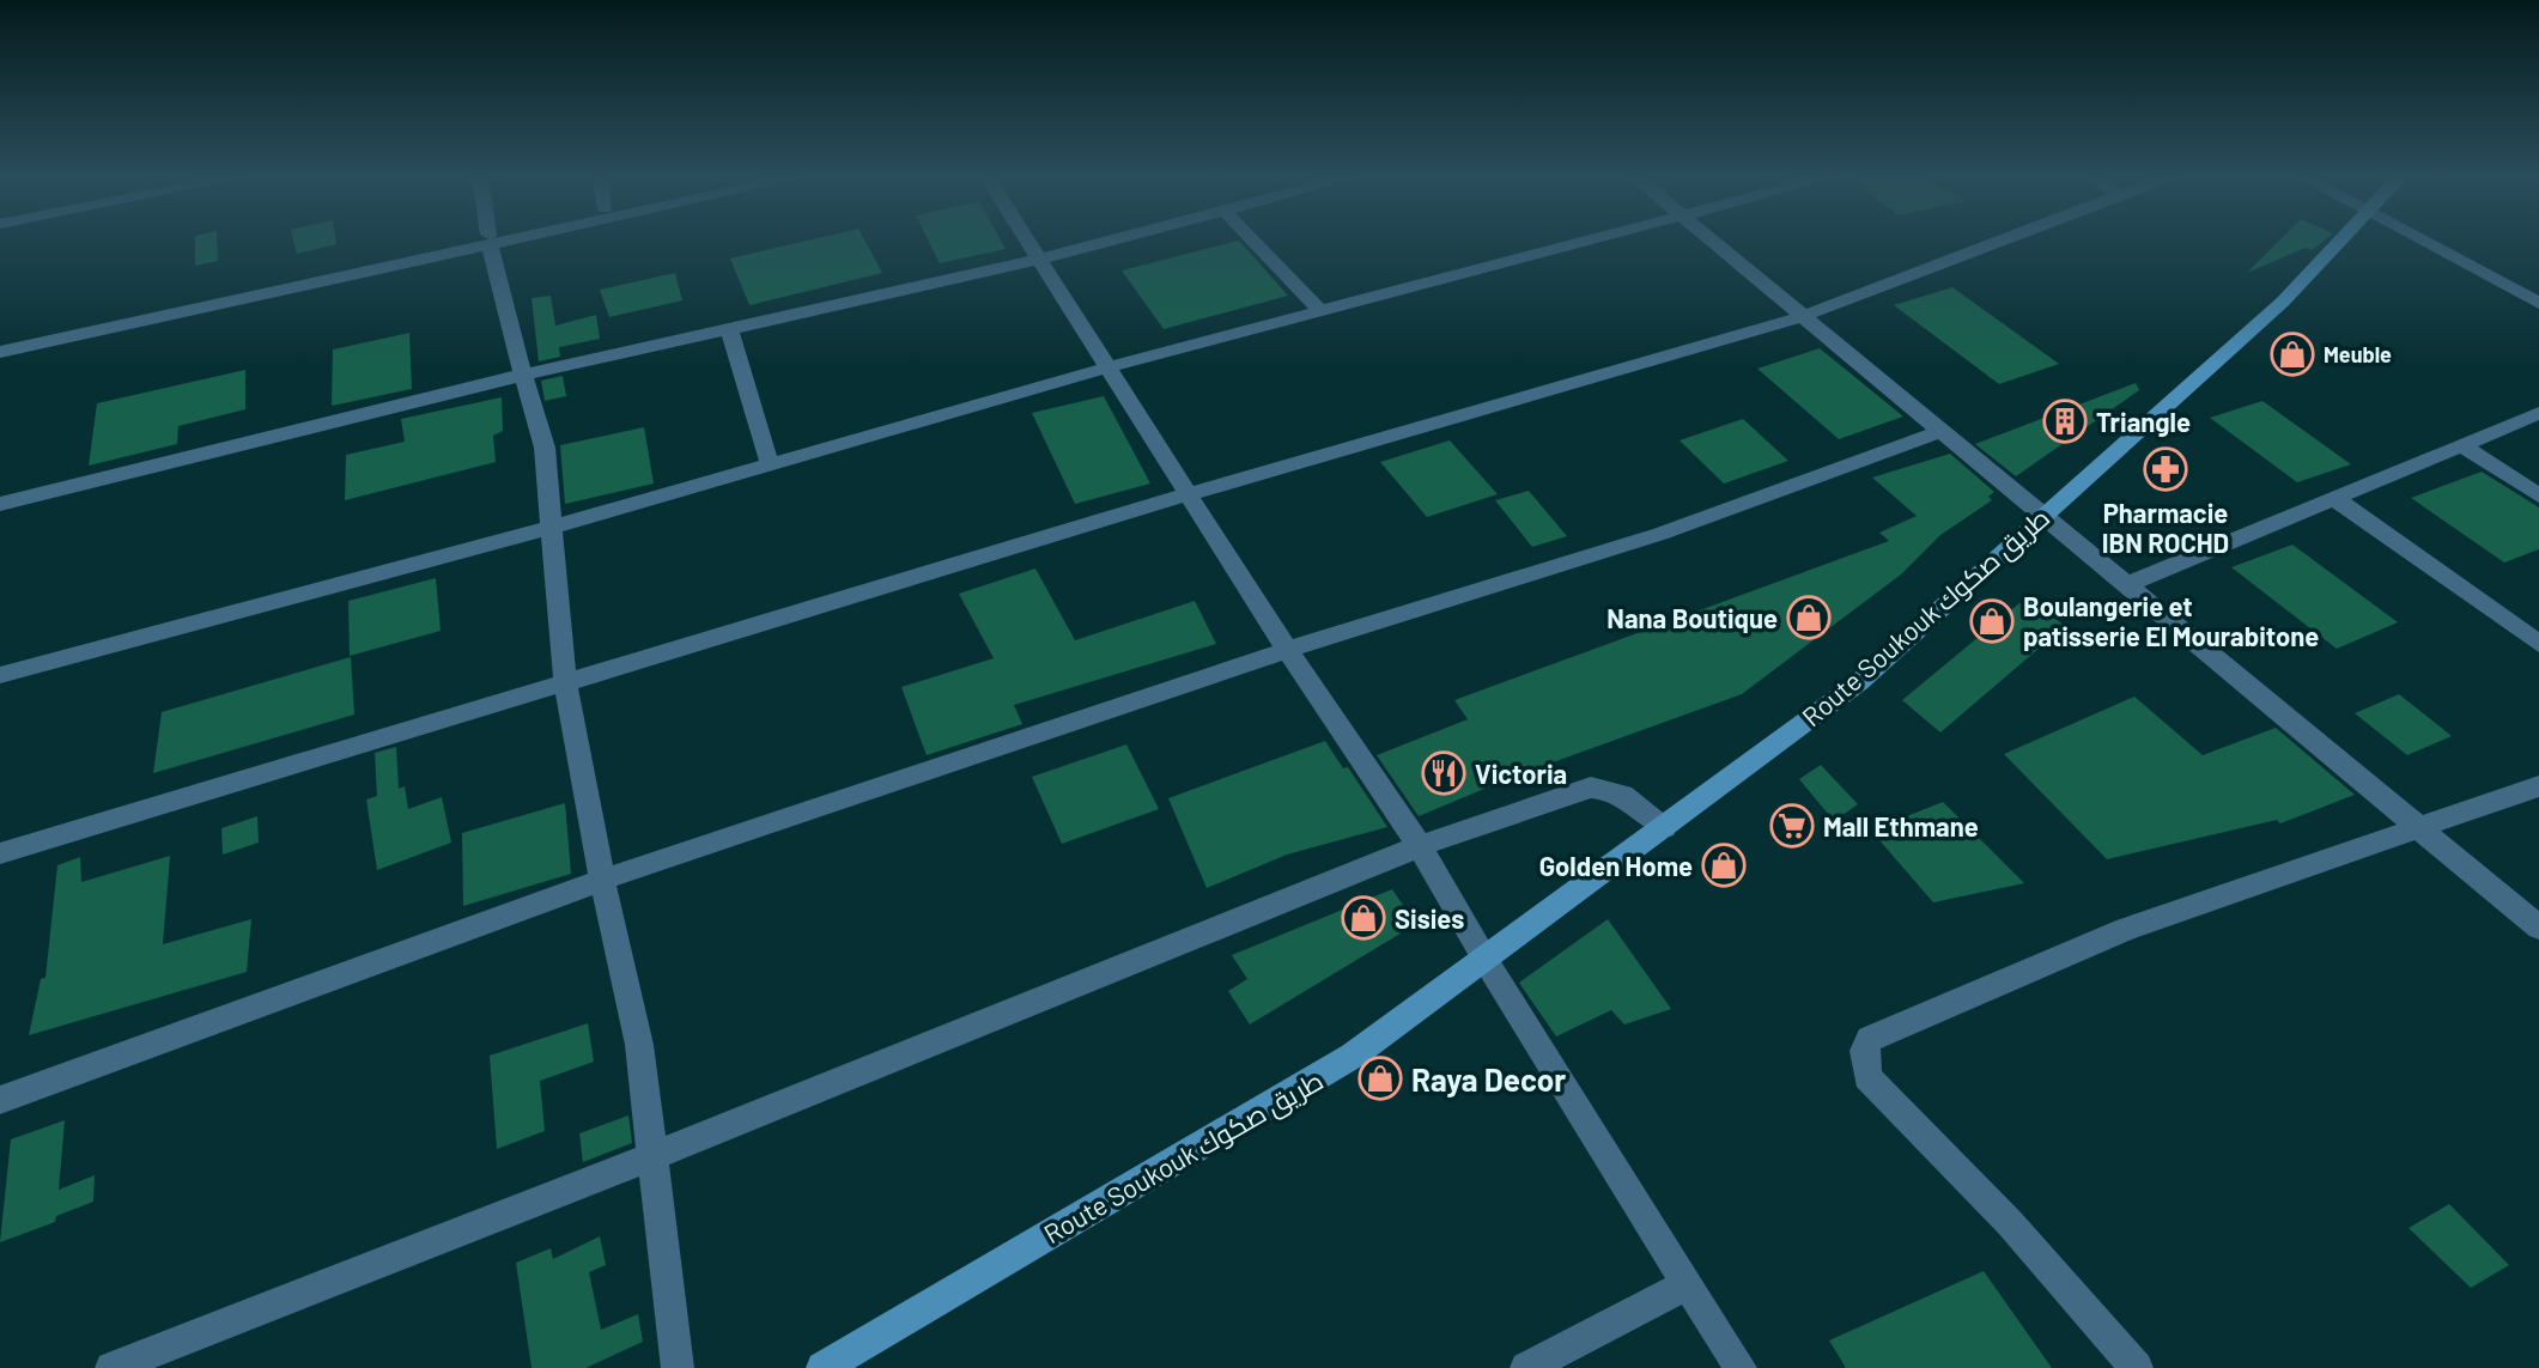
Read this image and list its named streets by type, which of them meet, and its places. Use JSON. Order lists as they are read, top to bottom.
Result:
{
  "streets": {
    "street": ["Route Soukouk طريق صكوك"]
  },
  "places": {
    "shop": [
      "Meuble",
      "Nana Boutique",
      "Boulangerie et patisserie El Mourabitone",
      "Golden Home",
      "Sisies",
      "Raya Decor"
    ],
    "building": ["Triangle"],
    "pharmacy": ["Pharmacie IBN ROCHD"],
    "restaurant": ["Victoria"],
    "supermarket": ["Mall Ethmane"]
  }
}
